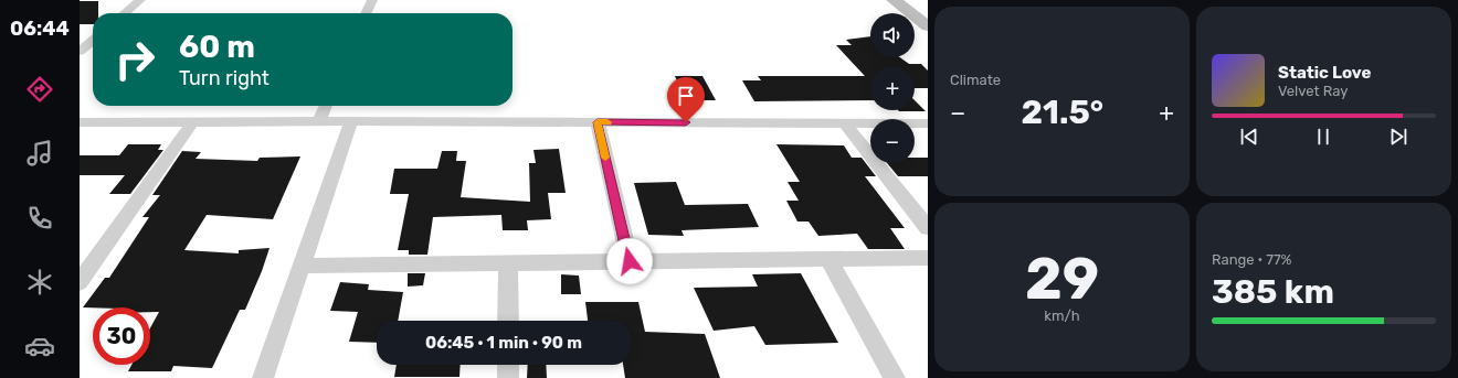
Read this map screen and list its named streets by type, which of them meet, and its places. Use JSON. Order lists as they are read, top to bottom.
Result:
{
  "page": {
    "tabs": "06:44",
    "tile": [
      "Climate",
      ["29", "km/h"],
      ["Range · 77%", "385 km"]
    ],
    "map_buttons": ["+", "−"],
    "turn": ["60 m", "Turn right"],
    "song": ["Static Love", "Velvet Ray"],
    "heat": ["−", "21.5°", "+"],
    "limit": "30",
    "trip": "06:45 · 1 min · 90 m"
  }
}
